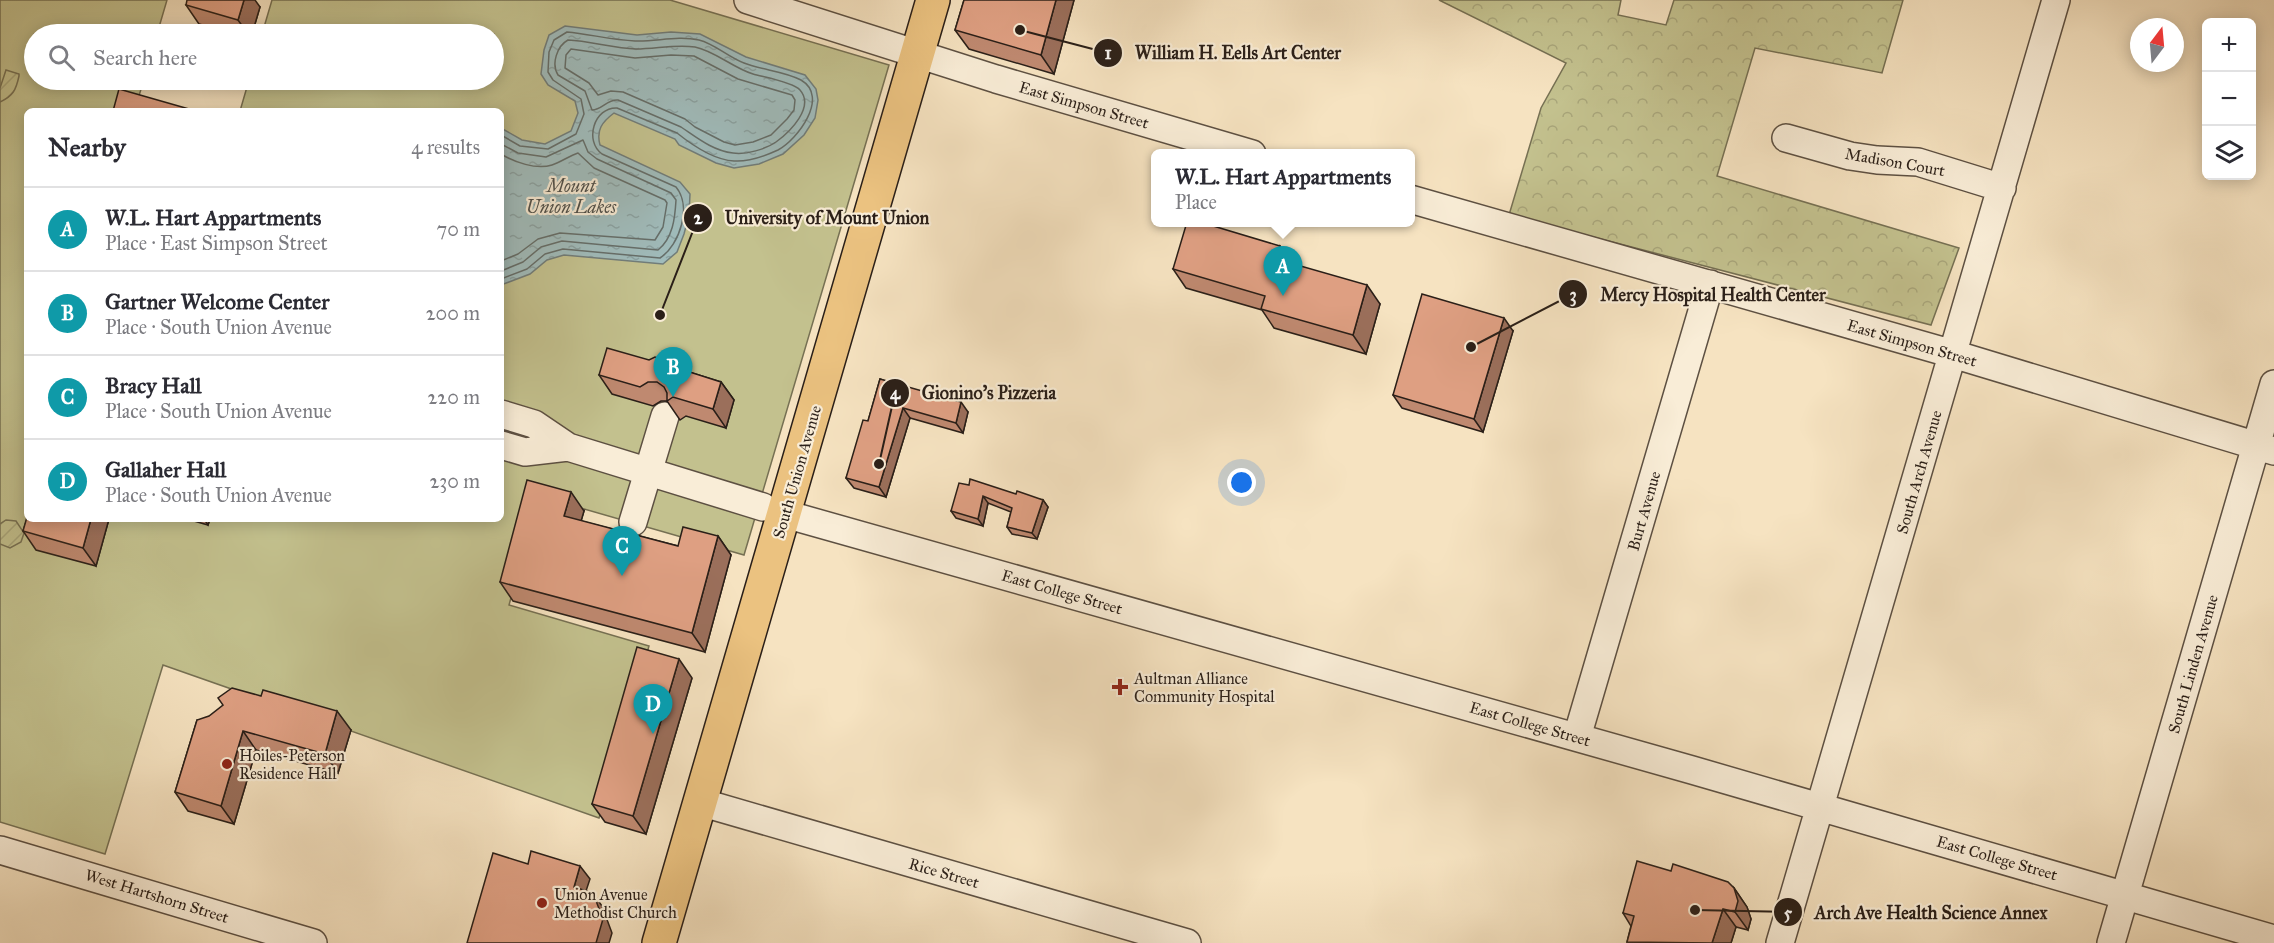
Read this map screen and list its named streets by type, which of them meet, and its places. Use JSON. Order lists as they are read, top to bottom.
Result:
{
  "streets": {
    "main road": ["South Union Avenue"],
    "street": [
      "East Simpson Street",
      "Madison Court",
      "South Arch Avenue",
      "Burt Avenue",
      "East College Street",
      "South Linden Avenue",
      "Rice Street",
      "West Hartshorn Street"
    ]
  },
  "crossings": [
    ["East Simpson Street", "South Union Avenue"],
    ["East Simpson Street", "South Arch Avenue"],
    ["East Simpson Street", "Burt Avenue"],
    ["East Simpson Street", "South Linden Avenue"],
    ["Madison Court", "South Arch Avenue"],
    ["South Union Avenue", "East College Street"],
    ["South Union Avenue", "Rice Street"],
    ["South Arch Avenue", "East College Street"],
    ["Burt Avenue", "East College Street"],
    ["East College Street", "South Linden Avenue"]
  ],
  "water": ["Mount Union Lakes"],
  "places": {
    "other": [
      "William H. Eells Art Center",
      "University of Mount Union",
      "Mercy Hospital Health Center",
      "Gionino's Pizzeria",
      "Hoiles-Peterson Residence Hall",
      "Union Avenue Methodist Church",
      "Arch Ave Health Science Annex"
    ],
    "health": ["Aultman Alliance Community Hospital"]
  },
  "north": "top",
  "page": {
    "map_buttons": ["+", "−"],
    "search": "Search here",
    "heading": ["Nearby", "4 results"],
    "popup": ["W.L. Hart Appartments", "Place"],
    "list": [
      {
        "mark": "A",
        "name": "W.L. Hart Appartments",
        "note": "Place · East Simpson Street",
        "value": "70 m"
      },
      {
        "mark": "B",
        "name": "Gartner Welcome Center",
        "note": "Place · South Union Avenue",
        "value": "200 m"
      },
      {
        "mark": "C",
        "name": "Bracy Hall",
        "note": "Place · South Union Avenue",
        "value": "220 m"
      },
      {
        "mark": "D",
        "name": "Gallaher Hall",
        "note": "Place · South Union Avenue",
        "value": "230 m"
      }
    ],
    "pins": [
      "A",
      "B",
      "C",
      "D"
    ]
  }
}
